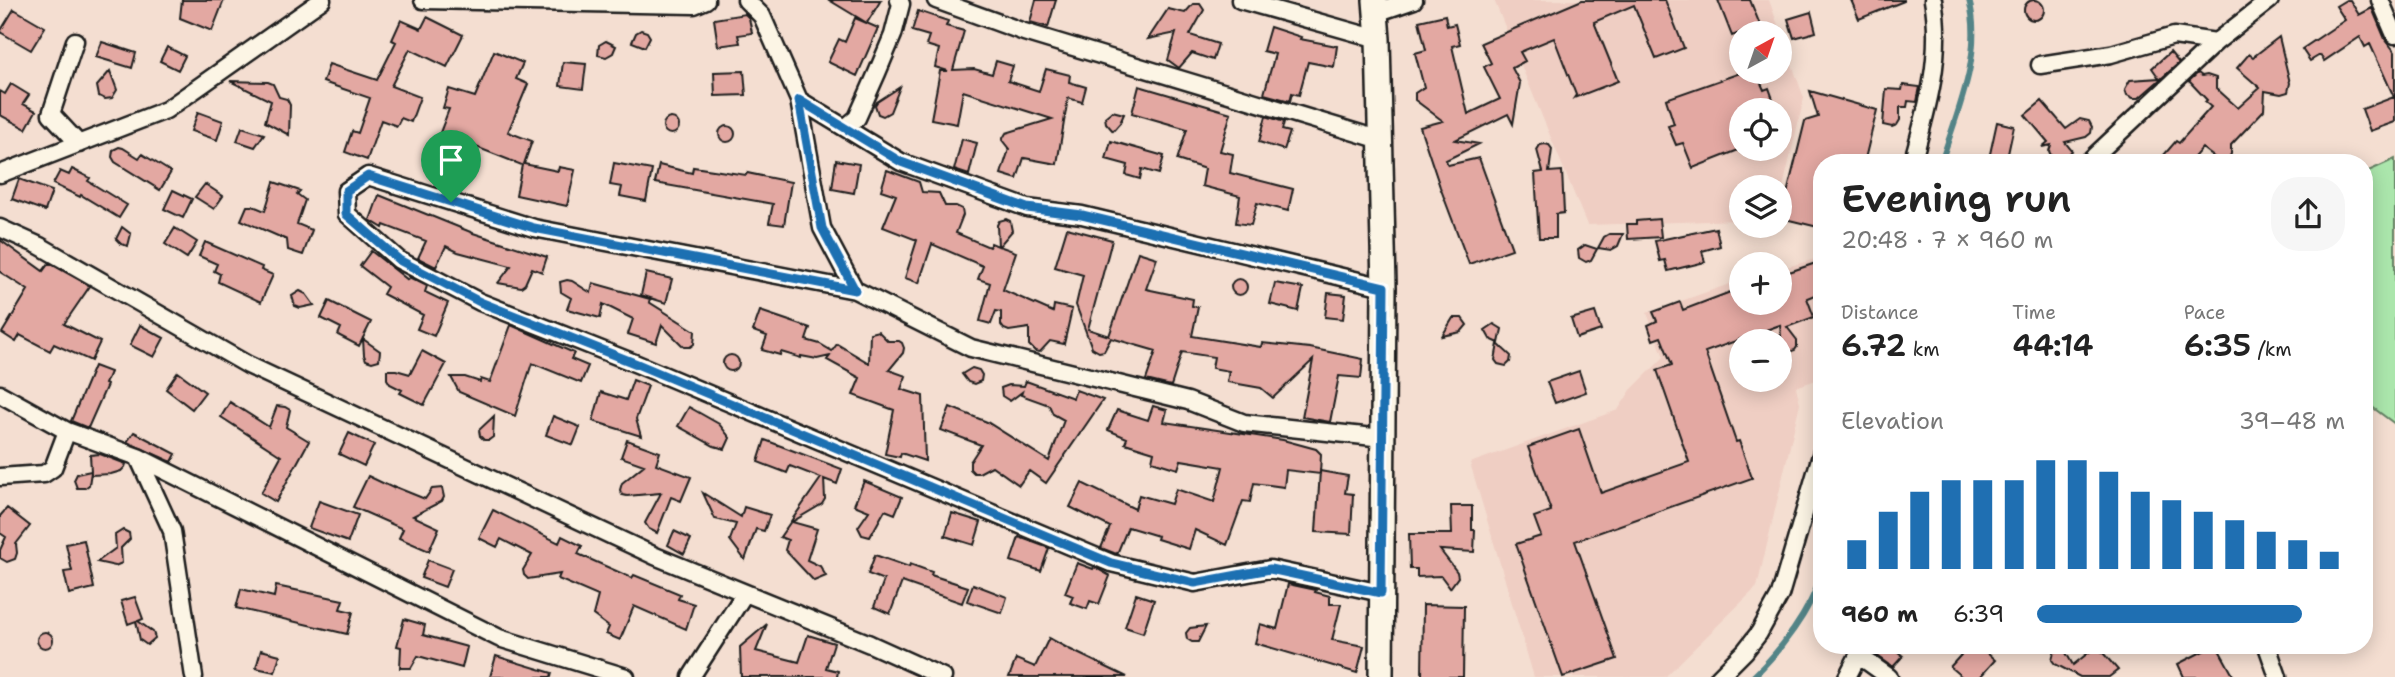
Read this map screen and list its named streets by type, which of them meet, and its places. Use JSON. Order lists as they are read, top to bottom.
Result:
{
  "north": "top right",
  "page": {
    "map_buttons": ["+", "−"],
    "heading": ["Evening run", "20:48 · 7 × 960 m"],
    "stats": [
      ["Distance", "6.72 km"],
      ["Time", "44:14"],
      ["Pace", "6:35 /km"]
    ],
    "chart": ["Elevation", "39–48 m"],
    "list": [
      {
        "name": "960 m",
        "note": "6:39"
      }
    ]
  }
}
